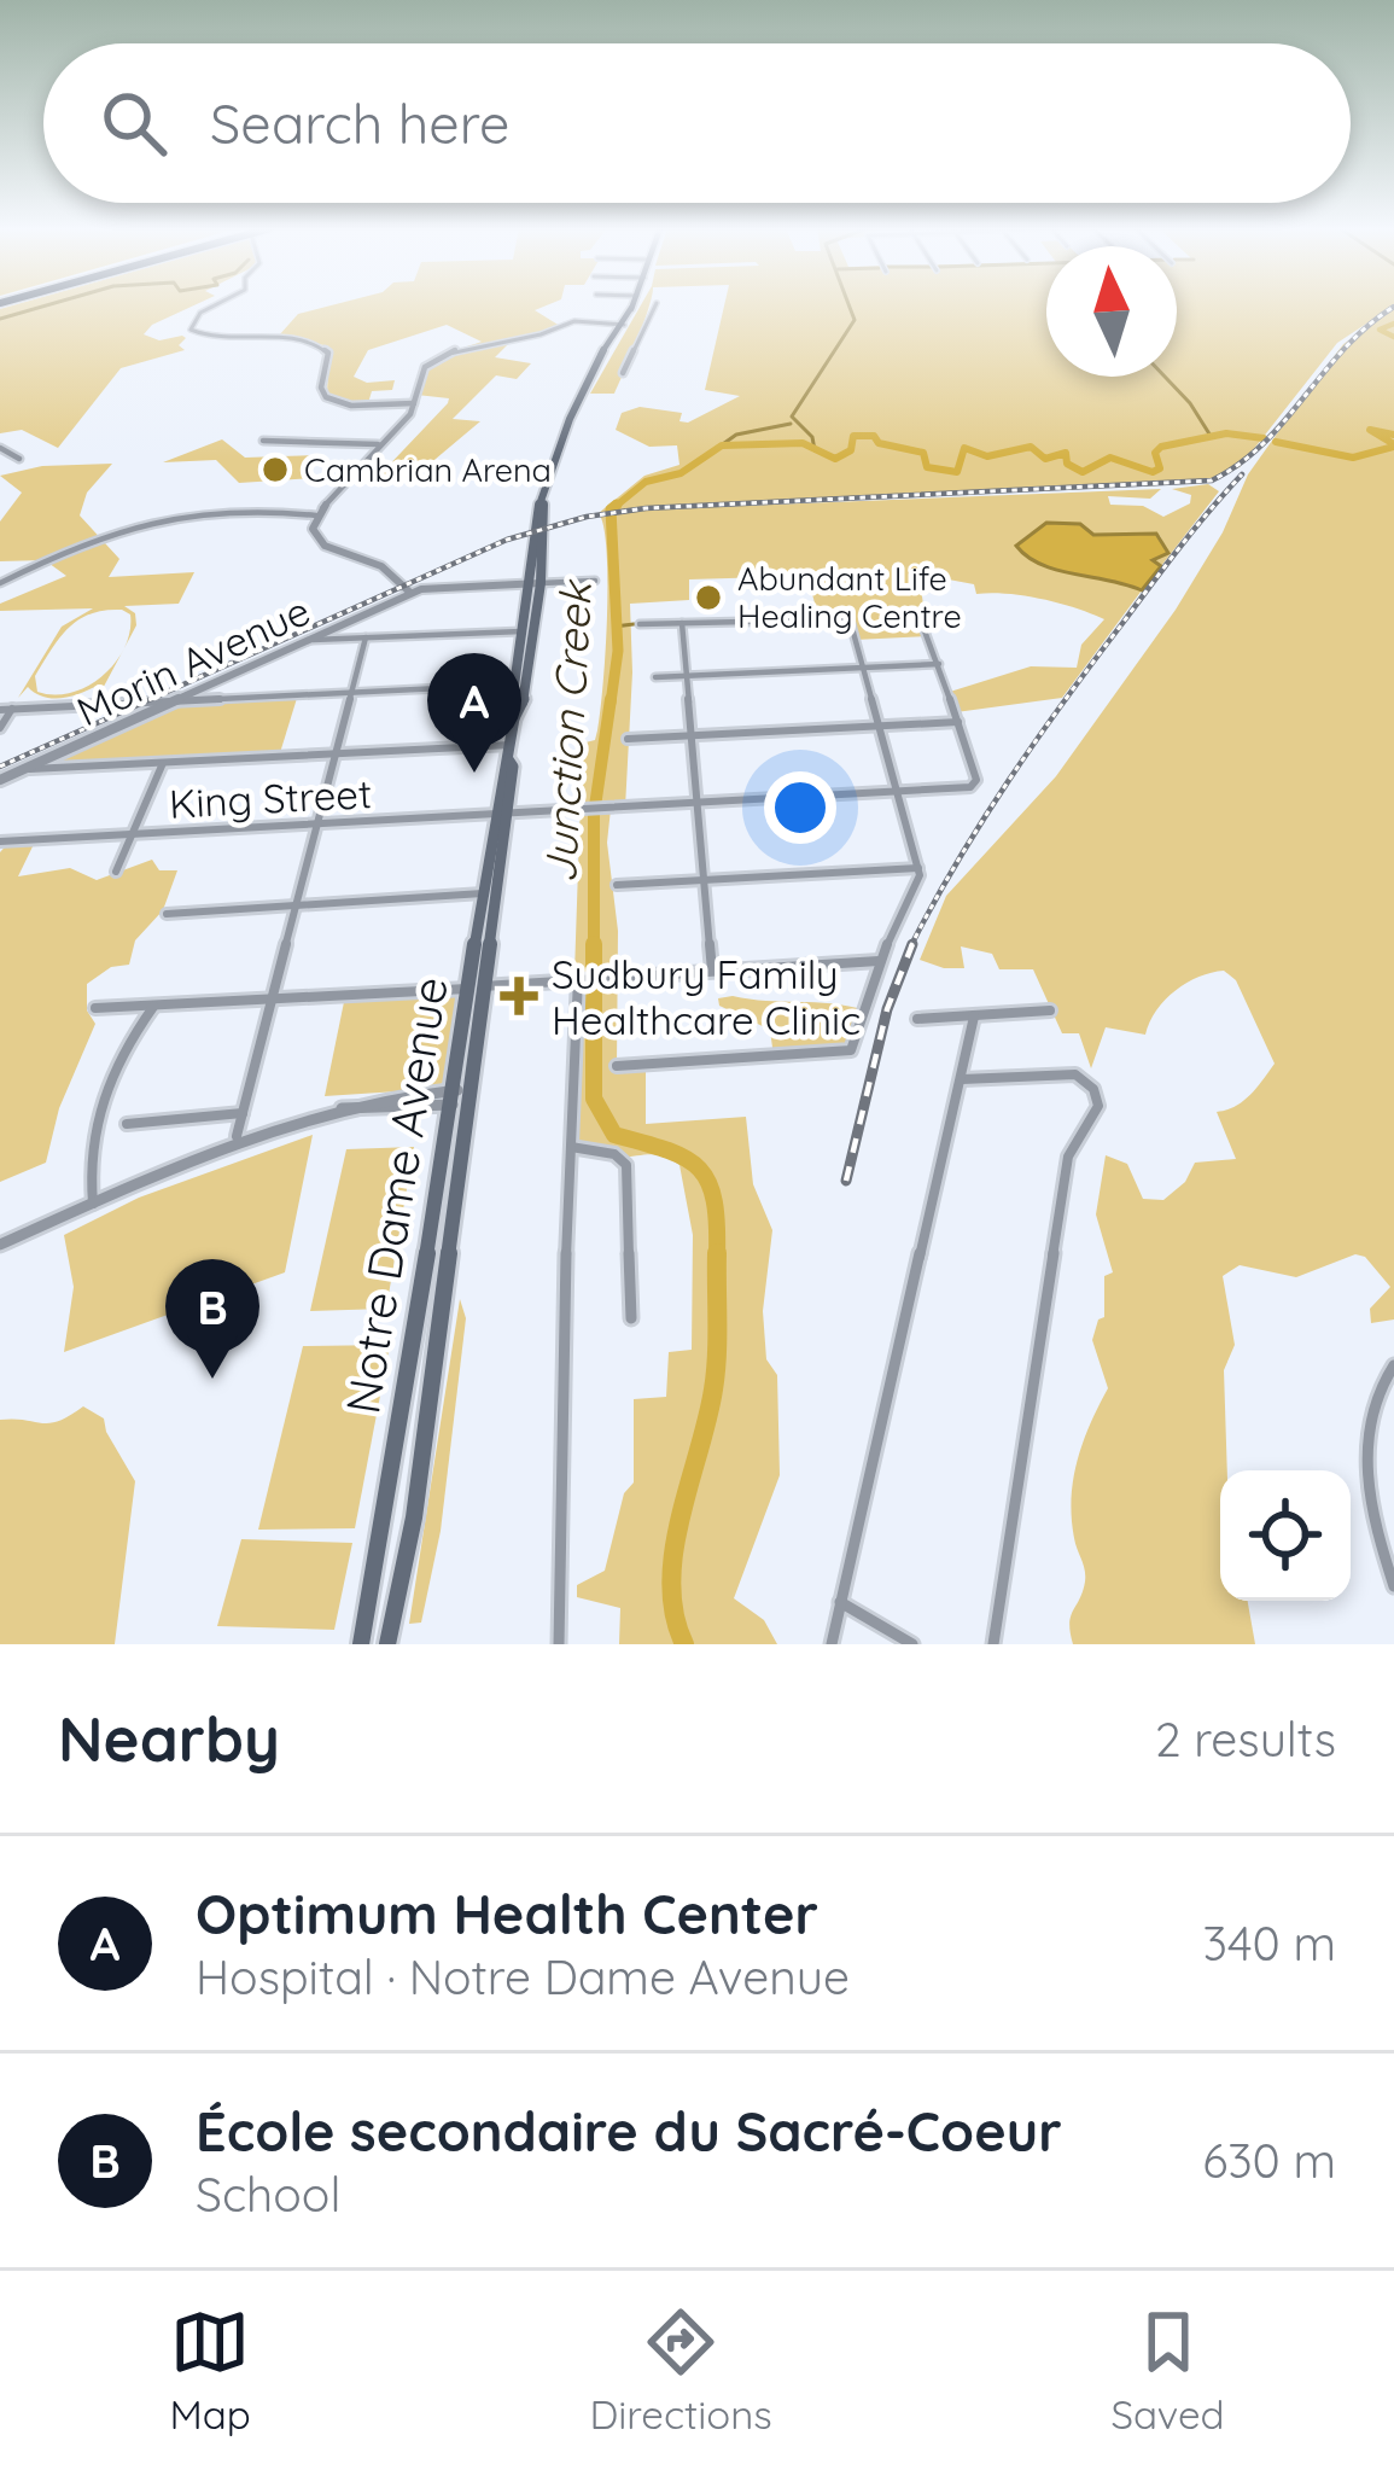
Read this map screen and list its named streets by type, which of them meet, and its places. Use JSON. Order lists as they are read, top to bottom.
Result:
{
  "streets": {
    "main road": ["Notre Dame Avenue"],
    "street": ["Morin Avenue", "King Street"]
  },
  "crossings": [
    ["King Street", "Notre Dame Avenue"]
  ],
  "water": ["Junction Creek"],
  "places": {
    "other": ["Cambrian Arena", "Abundant Life Healing Centre"],
    "health": ["Sudbury Family Healthcare Clinic"]
  },
  "north": "top",
  "page": {
    "search": "Search here",
    "pins": ["A", "B"],
    "heading": ["Nearby", "2 results"],
    "list": [
      {
        "mark": "A",
        "name": "Optimum Health Center",
        "note": "Hospital · Notre Dame Avenue",
        "value": "340 m"
      },
      {
        "mark": "B",
        "name": "École secondaire du Sacré-Coeur",
        "note": "School",
        "value": "630 m"
      }
    ],
    "nav": ["Map", "Directions", "Saved"]
  }
}
